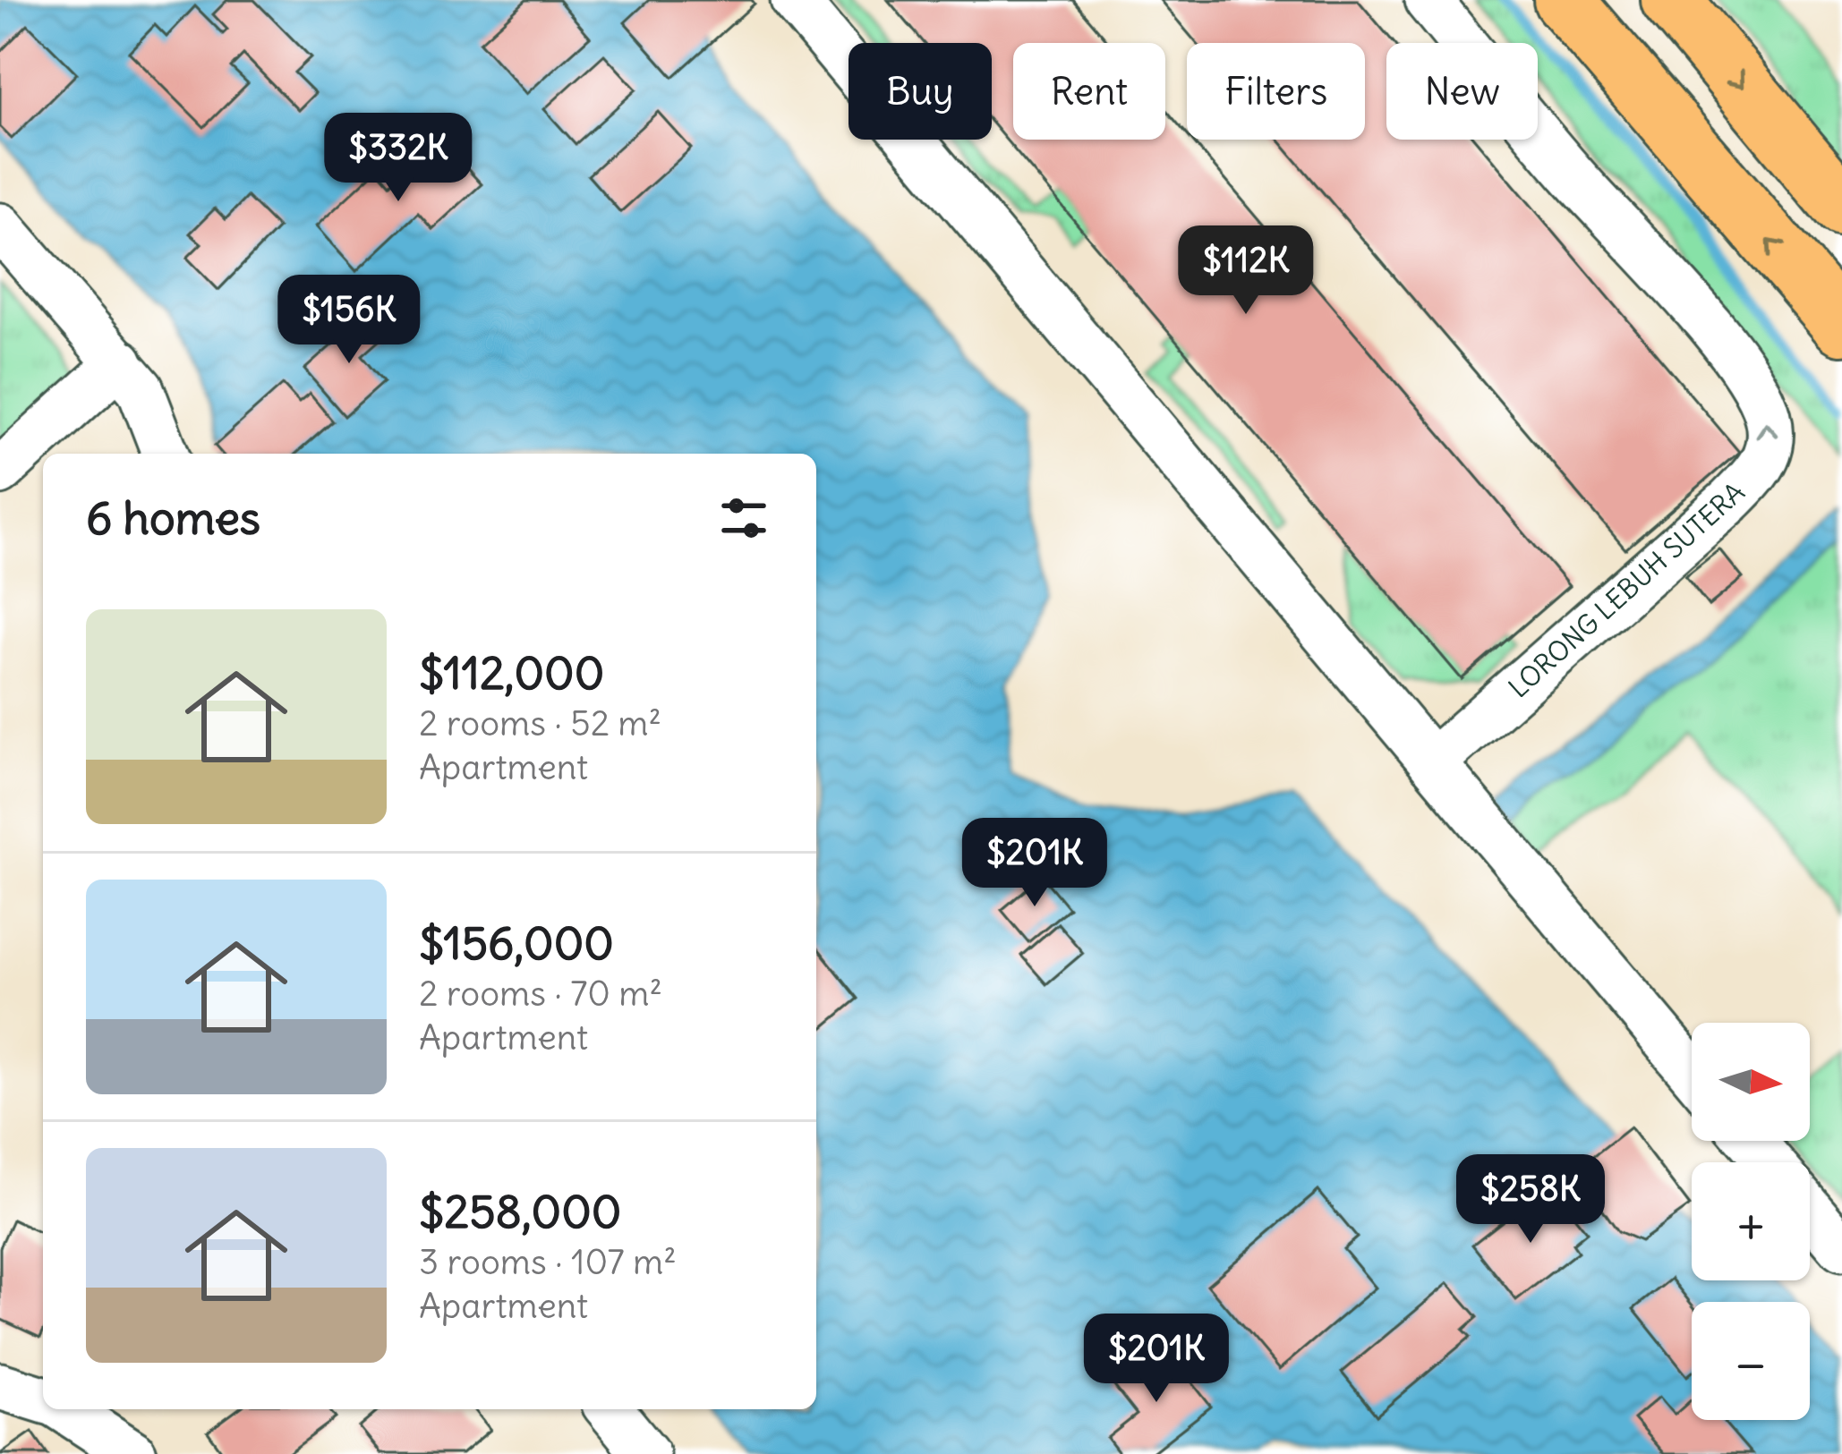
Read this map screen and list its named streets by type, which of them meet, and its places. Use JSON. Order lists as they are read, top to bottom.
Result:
{
  "streets": {
    "street": ["LORONG LEBUH SUTERA"]
  },
  "north": "right",
  "page": {
    "chip": [
      "Buy",
      "Rent",
      "Filters",
      "New"
    ],
    "price": [
      "$332K",
      "$112K",
      "$156K",
      "$201K",
      "$258K",
      "$201K"
    ],
    "heading": "6 homes",
    "list": [
      {
        "name": "$112,000",
        "note": "2 rooms · 52 m² · Apartment"
      },
      {
        "name": "$156,000",
        "note": "2 rooms · 70 m² · Apartment"
      },
      {
        "name": "$258,000",
        "note": "3 rooms · 107 m² · Apartment"
      }
    ],
    "map_buttons": ["+", "−"]
  }
}
